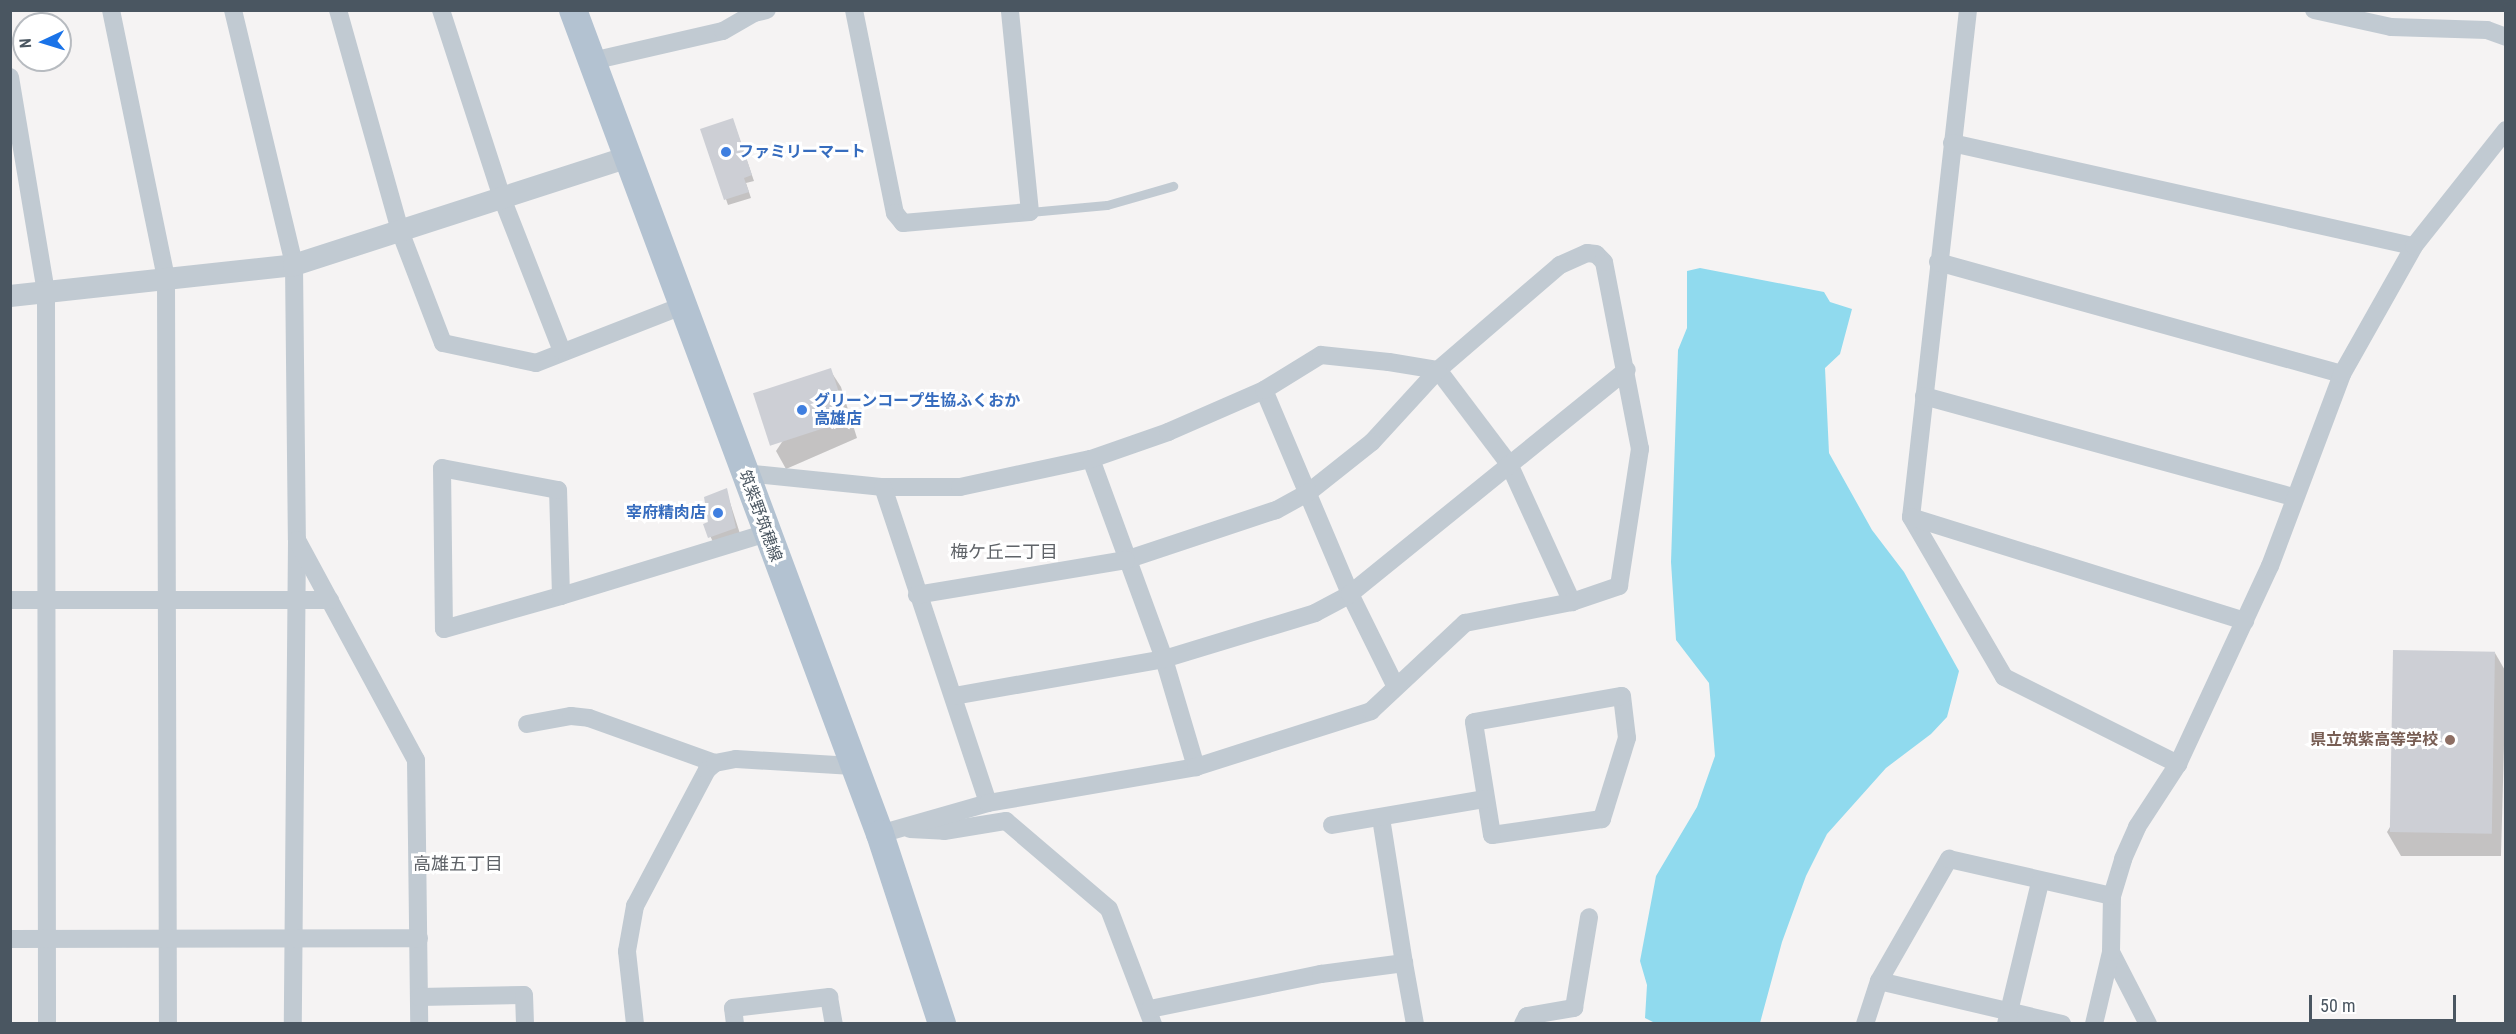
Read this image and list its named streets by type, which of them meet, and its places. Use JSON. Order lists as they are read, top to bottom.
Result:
{
  "streets": {
    "main road": ["筑紫野筑穂線"]
  },
  "districts": ["梅ケ丘二丁目", "高雄五丁目"],
  "places": [
    "ファミリーマート",
    "グリーンコープ生協ふくおか 高雄店",
    "宰府精肉店",
    "県立筑紫高等学校"
  ],
  "scale_bar": "50 m",
  "north": "left"
}
